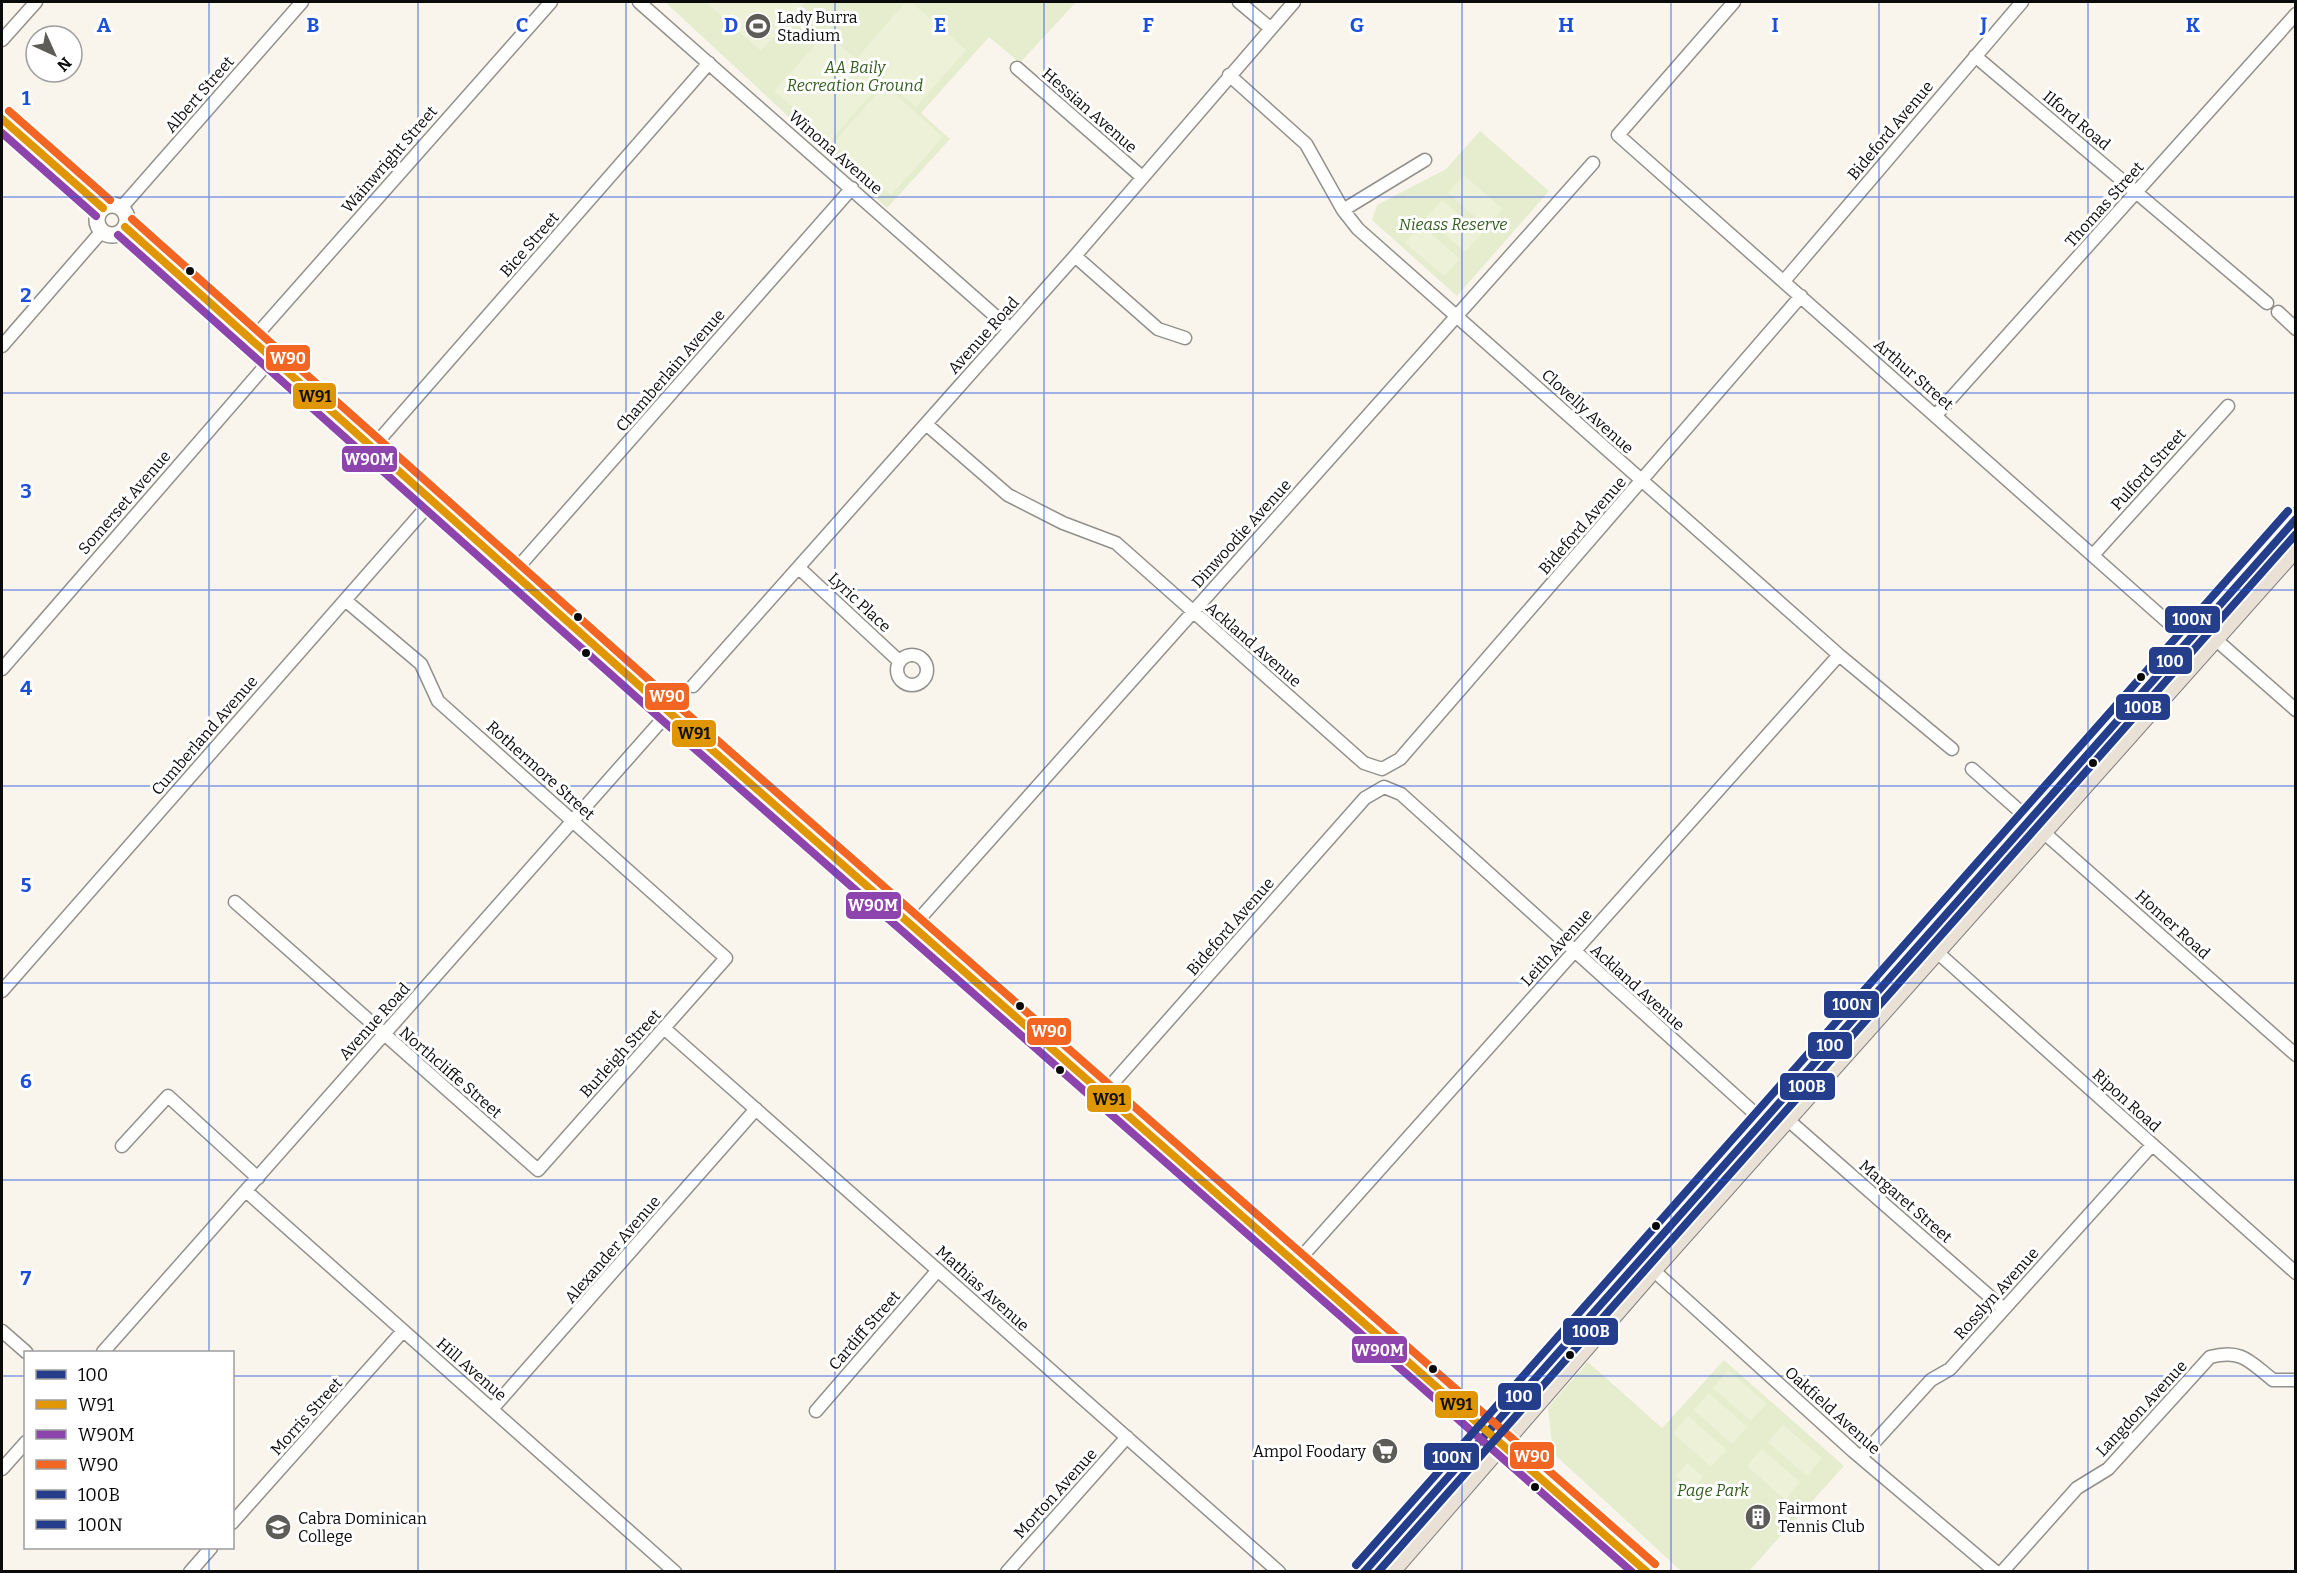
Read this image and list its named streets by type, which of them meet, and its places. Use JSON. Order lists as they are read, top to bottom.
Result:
{
  "streets": {
    "street": [
      "Albert Street",
      "Hessian Avenue",
      "Ilford Road",
      "Bideford Avenue",
      "Winona Avenue",
      "Wainwright Street",
      "Thomas Street",
      "Bice Street",
      "Avenue Road",
      "Chamberlain Avenue",
      "Arthur Street",
      "Clovelly Avenue",
      "Pulford Street",
      "Somerset Avenue",
      "Dinwoodie Avenue",
      "Lyric Place",
      "Ackland Avenue",
      "Cumberland Avenue",
      "Rothermore Street",
      "Homer Road",
      "Leith Avenue",
      "Burleigh Street",
      "Northcliffe Street",
      "Ripon Road",
      "Margaret Street",
      "Alexander Avenue",
      "Mathias Avenue",
      "Rosslyn Avenue",
      "Cardiff Street",
      "Hill Avenue",
      "Langdon Avenue",
      "Oakfield Avenue",
      "Morris Street",
      "Morton Avenue"
    ]
  },
  "crossings": [
    ["Hessian Avenue", "Avenue Road"],
    ["Ilford Road", "Bideford Avenue"],
    ["Ilford Road", "Thomas Street"],
    ["Bideford Avenue", "Arthur Street"],
    ["Bideford Avenue", "Clovelly Avenue"],
    ["Bideford Avenue", "Ackland Avenue"],
    ["Winona Avenue", "Bice Street"],
    ["Winona Avenue", "Avenue Road"],
    ["Winona Avenue", "Chamberlain Avenue"],
    ["Thomas Street", "Arthur Street"],
    ["Avenue Road", "Clovelly Avenue"],
    ["Avenue Road", "Lyric Place"],
    ["Avenue Road", "Ackland Avenue"],
    ["Avenue Road", "Rothermore Street"],
    ["Avenue Road", "Northcliffe Street"],
    ["Avenue Road", "Hill Avenue"],
    ["Arthur Street", "Pulford Street"],
    ["Clovelly Avenue", "Dinwoodie Avenue"],
    ["Clovelly Avenue", "Leith Avenue"],
    ["Dinwoodie Avenue", "Ackland Avenue"],
    ["Ackland Avenue", "Leith Avenue"],
    ["Cumberland Avenue", "Rothermore Street"],
    ["Rothermore Street", "Burleigh Street"],
    ["Burleigh Street", "Northcliffe Street"],
    ["Burleigh Street", "Mathias Avenue"],
    ["Ripon Road", "Rosslyn Avenue"],
    ["Margaret Street", "Rosslyn Avenue"],
    ["Alexander Avenue", "Mathias Avenue"],
    ["Alexander Avenue", "Hill Avenue"],
    ["Mathias Avenue", "Cardiff Street"],
    ["Mathias Avenue", "Morton Avenue"],
    ["Rosslyn Avenue", "Oakfield Avenue"],
    ["Hill Avenue", "Morris Street"]
  ],
  "parks": ["AA Baily Recreation Ground", "Nieass Reserve", "Page Park"],
  "places": {
    "sports": ["Lady Burra Stadium"],
    "supermarket": ["Ampol Foodary"],
    "building": ["Fairmont Tennis Club"],
    "school or university": ["Cabra Dominican College"]
  },
  "lines": [
    "transit line W90",
    "transit line W91",
    "transit line W90M",
    "transit line 100N",
    "transit line 100",
    "transit line 100B"
  ],
  "legend": [
    "100",
    "W91",
    "W90M",
    "W90",
    "100B",
    "100N"
  ],
  "north": "bottom right",
  "grid": {
    "columns": [
      "A",
      "B",
      "C",
      "D",
      "E",
      "F",
      "G",
      "H",
      "I",
      "J",
      "K"
    ],
    "rows": [
      "1",
      "2",
      "3",
      "4",
      "5",
      "6",
      "7"
    ]
  }
}
